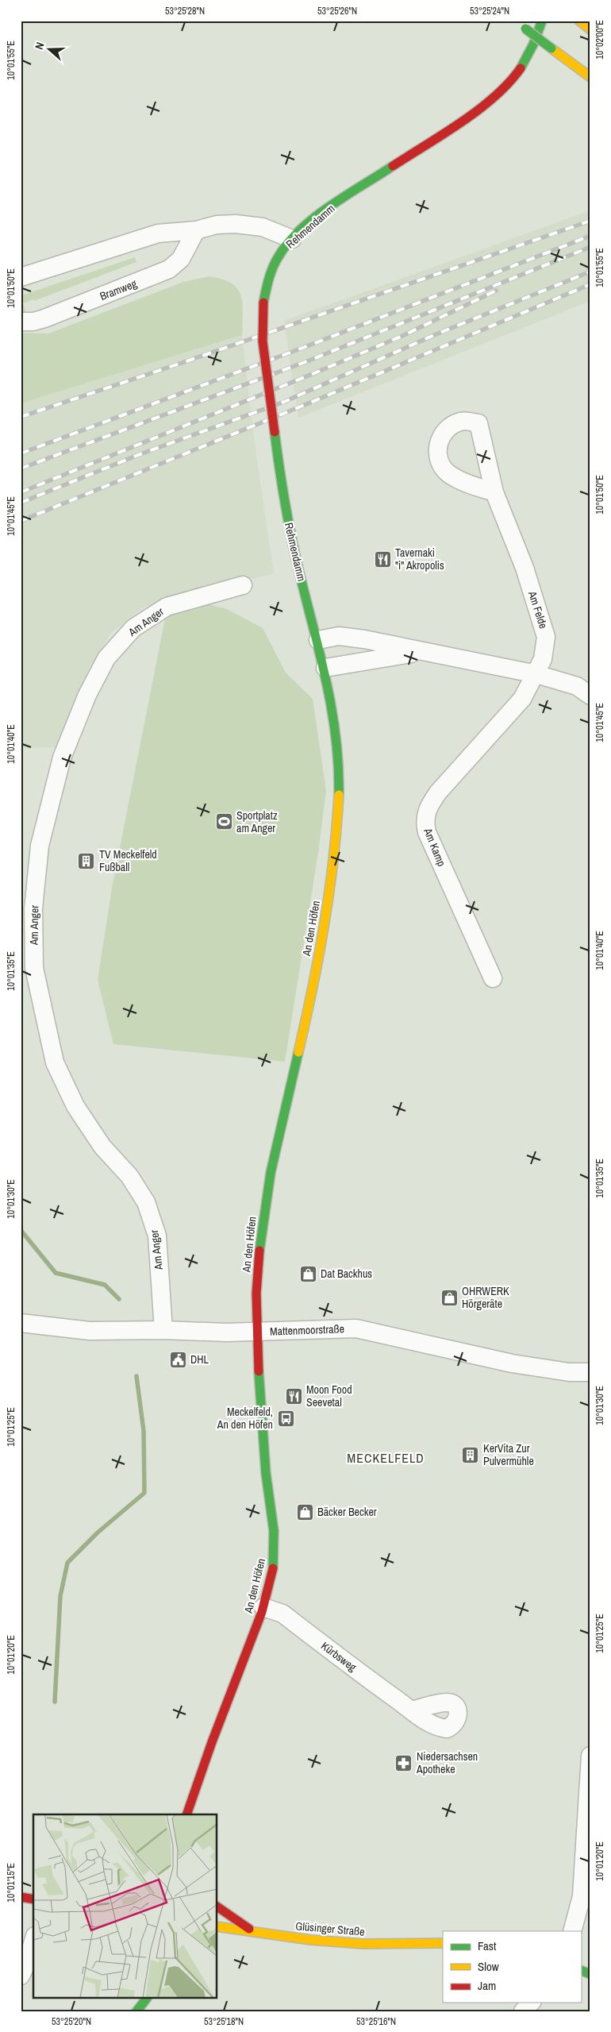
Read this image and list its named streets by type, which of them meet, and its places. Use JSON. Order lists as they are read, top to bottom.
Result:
{
  "streets": {
    "main road": ["Rehmendamm", "An den Höfen", "Glüsinger Straße"],
    "street": [
      "Bramweg",
      "Am Felde",
      "Am Anger",
      "Am Kamp",
      "Mattenmoorstraße",
      "Kürbsweg"
    ]
  },
  "crossings": [
    ["Rehmendamm", "An den Höfen"],
    ["Am Felde", "Am Kamp"],
    ["Am Anger", "Mattenmoorstraße"],
    ["An den Höfen", "Mattenmoorstraße"],
    ["An den Höfen", "Kürbsweg"]
  ],
  "districts": ["MECKELFELD"],
  "places": {
    "restaurant": ["Tavernaki \"i\" Akropolis", "Moon Food Seevetal"],
    "sports": ["Sportplatz am Anger"],
    "building": ["TV Meckelfeld Fußball", "KerVita Zur Pulvermühle"],
    "shop": ["Dat Backhus", "OHRWERK Hörgeräte", "Bäcker Becker"],
    "public building": ["DHL"],
    "bus stop": ["Meckelfeld, An den Höfen"],
    "pharmacy": ["Niedersachsen Apotheke"]
  },
  "legend": ["Fast", "Slow", "Jam"],
  "north": "left",
  "coordinates": [
    "53°25'28\"N",
    "53°25'26\"N",
    "53°25'24\"N",
    "10°02'00\"E",
    "10°01'55\"E",
    "10°01'50\"E",
    "10°01'45\"E",
    "10°01'40\"E",
    "10°01'35\"E",
    "10°01'30\"E",
    "10°01'25\"E",
    "10°01'20\"E",
    "10°01'15\"E",
    "53°25'20\"N",
    "53°25'18\"N",
    "53°25'16\"N"
  ]
}
